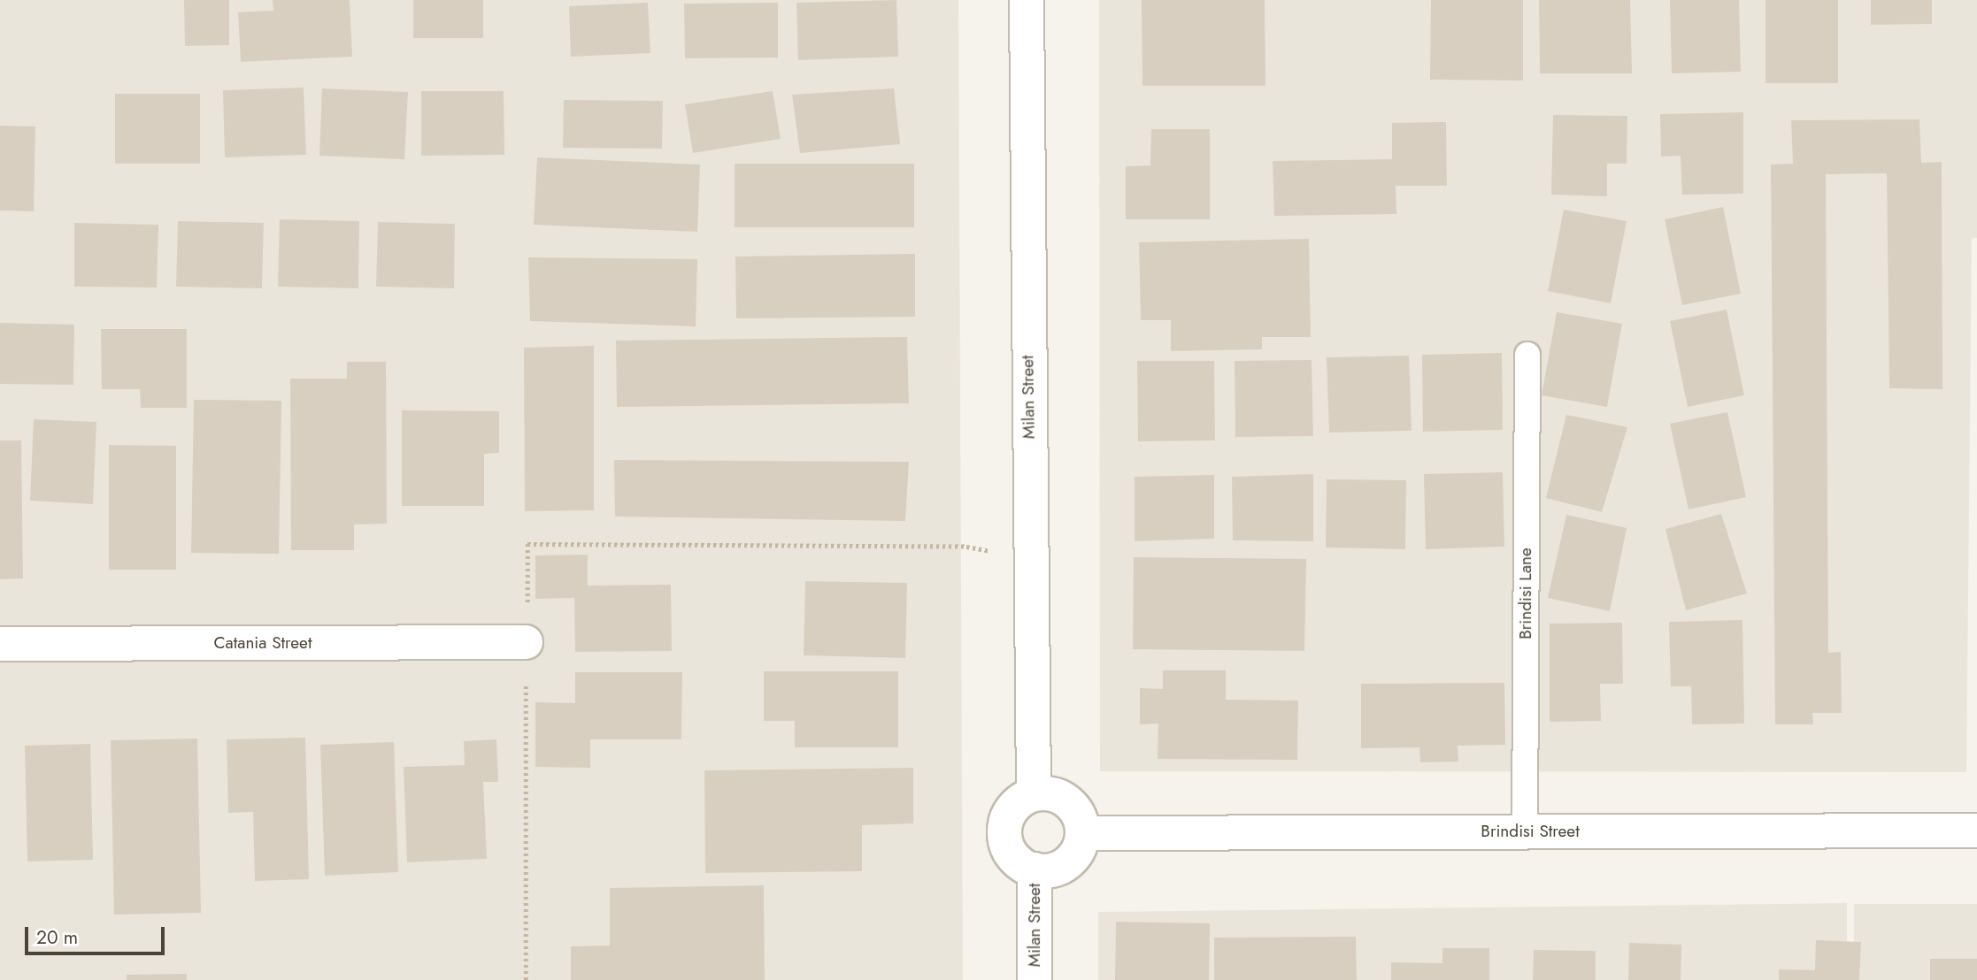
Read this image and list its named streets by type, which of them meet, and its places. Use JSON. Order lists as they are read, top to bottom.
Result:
{
  "streets": {
    "street": ["Milan Street", "Catania Street", "Brindisi Street"],
    "lane": ["Brindisi Lane"]
  },
  "crossings": [
    ["Milan Street", "Brindisi Street"],
    ["Brindisi Lane", "Brindisi Street"]
  ],
  "scale_bar": "20 m"
}
